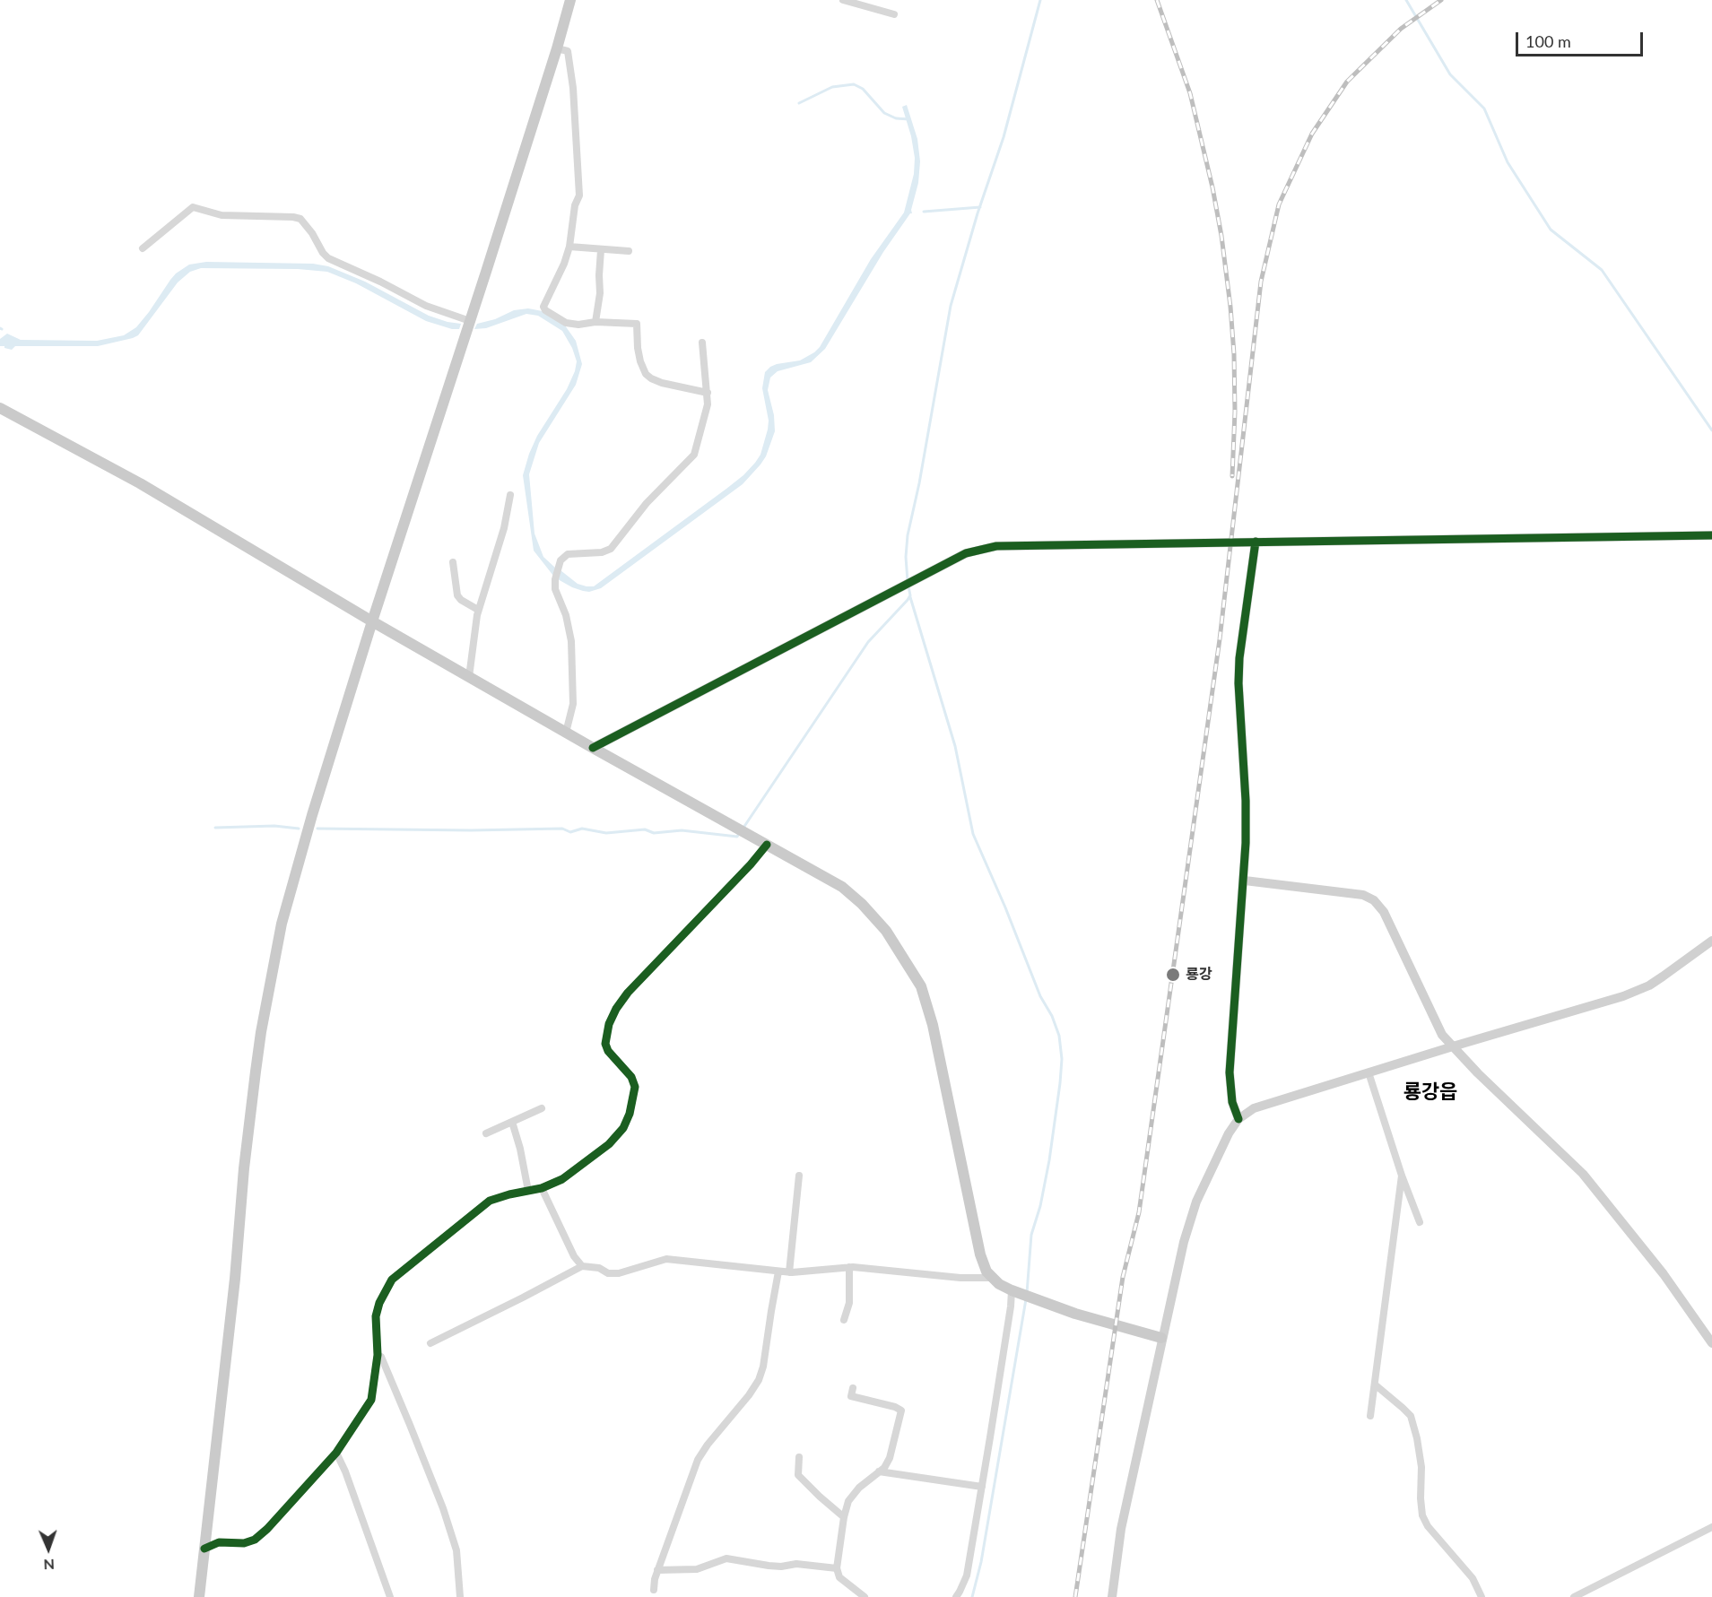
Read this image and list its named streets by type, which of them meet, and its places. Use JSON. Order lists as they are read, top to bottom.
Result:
{
  "districts": ["룡강읍"],
  "places": ["룡강"],
  "scale_bar": "100 m",
  "north": "bottom"
}
